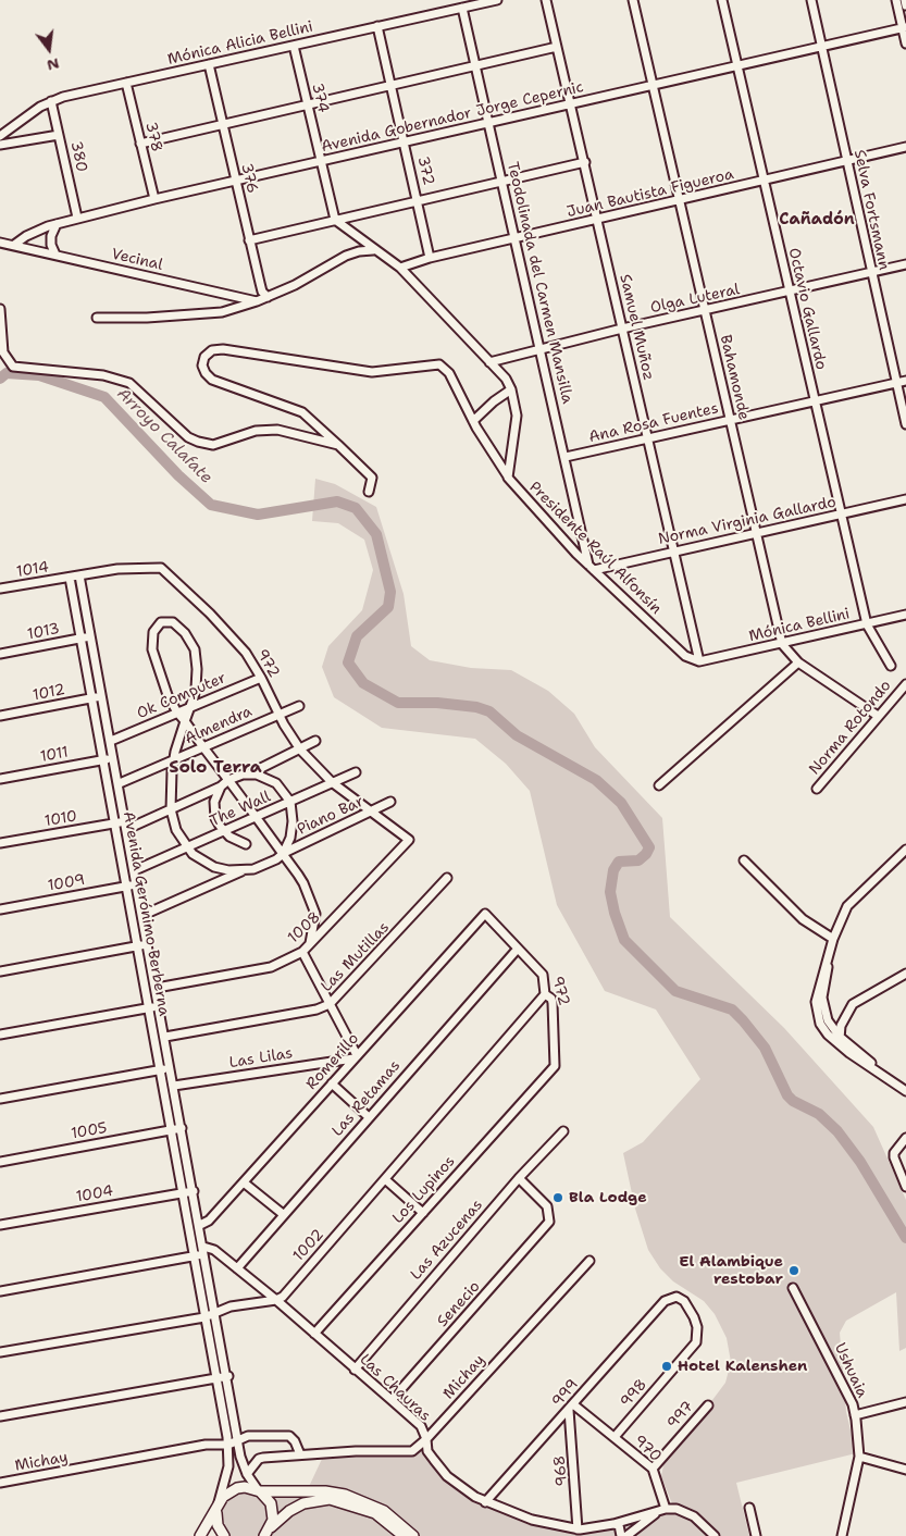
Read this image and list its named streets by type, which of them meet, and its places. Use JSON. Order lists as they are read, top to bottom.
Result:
{
  "streets": {
    "street": [
      "Mónica Alicia Bellini",
      "374",
      "Avenida Gobernador Jorge Cepernic",
      "378",
      "380",
      "372",
      "376",
      "Juan Bautista Figueroa",
      "Selva Fortsmann",
      "Vecinal",
      "Teodolinada del Carmen Mansilla",
      "Olga Luteral",
      "Octavio Gallardo",
      "Samuel Muñoz",
      "Bahamonde",
      "Ana Rosa Fuentes",
      "Norma Virginia Gallardo",
      "Presidente Raúl Alfonsín",
      "1014",
      "Mónica Bellini",
      "1013",
      "972",
      "1012",
      "Ok Computer",
      "Almendra",
      "Norma Rotondo",
      "1011",
      "The Wall",
      "Piano Bar",
      "1010",
      "1009",
      "Avenida Gerónimo Berberna",
      "1008",
      "Las Mutillas",
      "Las Lilas",
      "Romerillo",
      "Las Retamas",
      "1005",
      "Los Lupinos",
      "1004",
      "Las Azucenas",
      "1002",
      "Senecio",
      "Ushuaia",
      "Michay",
      "Las Chauras",
      "999",
      "998",
      "997",
      "970",
      "968"
    ]
  },
  "crossings": [
    ["Mónica Alicia Bellini", "374"],
    ["Mónica Alicia Bellini", "378"],
    ["Mónica Alicia Bellini", "380"],
    ["Mónica Alicia Bellini", "372"],
    ["Mónica Alicia Bellini", "376"],
    ["Mónica Alicia Bellini", "Teodolinada del Carmen Mansilla"],
    ["374", "Avenida Gobernador Jorge Cepernic"],
    ["374", "Presidente Raúl Alfonsín"],
    ["Avenida Gobernador Jorge Cepernic", "378"],
    ["Avenida Gobernador Jorge Cepernic", "380"],
    ["Avenida Gobernador Jorge Cepernic", "372"],
    ["Avenida Gobernador Jorge Cepernic", "376"],
    ["Avenida Gobernador Jorge Cepernic", "Selva Fortsmann"],
    ["Avenida Gobernador Jorge Cepernic", "Vecinal"],
    ["Avenida Gobernador Jorge Cepernic", "Teodolinada del Carmen Mansilla"],
    ["Avenida Gobernador Jorge Cepernic", "Octavio Gallardo"],
    ["Avenida Gobernador Jorge Cepernic", "Samuel Muñoz"],
    ["Avenida Gobernador Jorge Cepernic", "Bahamonde"],
    ["372", "Juan Bautista Figueroa"],
    ["Juan Bautista Figueroa", "Selva Fortsmann"],
    ["Juan Bautista Figueroa", "Teodolinada del Carmen Mansilla"],
    ["Juan Bautista Figueroa", "Octavio Gallardo"],
    ["Juan Bautista Figueroa", "Samuel Muñoz"],
    ["Juan Bautista Figueroa", "Bahamonde"],
    ["Juan Bautista Figueroa", "Presidente Raúl Alfonsín"],
    ["Selva Fortsmann", "Olga Luteral"],
    ["Selva Fortsmann", "Ana Rosa Fuentes"],
    ["Teodolinada del Carmen Mansilla", "Olga Luteral"],
    ["Teodolinada del Carmen Mansilla", "Ana Rosa Fuentes"],
    ["Teodolinada del Carmen Mansilla", "Norma Virginia Gallardo"],
    ["Teodolinada del Carmen Mansilla", "Presidente Raúl Alfonsín"],
    ["Olga Luteral", "Octavio Gallardo"],
    ["Olga Luteral", "Samuel Muñoz"],
    ["Olga Luteral", "Bahamonde"],
    ["Olga Luteral", "Presidente Raúl Alfonsín"],
    ["Octavio Gallardo", "Ana Rosa Fuentes"],
    ["Octavio Gallardo", "Norma Virginia Gallardo"],
    ["Octavio Gallardo", "Mónica Bellini"],
    ["Samuel Muñoz", "Ana Rosa Fuentes"],
    ["Samuel Muñoz", "Norma Virginia Gallardo"],
    ["Samuel Muñoz", "Presidente Raúl Alfonsín"],
    ["Samuel Muñoz", "Mónica Bellini"],
    ["Bahamonde", "Ana Rosa Fuentes"],
    ["Bahamonde", "Norma Virginia Gallardo"],
    ["Bahamonde", "Mónica Bellini"],
    ["Bahamonde", "Norma Rotondo"],
    ["Norma Virginia Gallardo", "Presidente Raúl Alfonsín"],
    ["Presidente Raúl Alfonsín", "Mónica Bellini"],
    ["1014", "972"],
    ["1014", "Avenida Gerónimo Berberna"],
    ["1013", "Avenida Gerónimo Berberna"],
    ["972", "Ok Computer"],
    ["972", "Almendra"],
    ["972", "The Wall"],
    ["972", "Piano Bar"],
    ["972", "Avenida Gerónimo Berberna"],
    ["972", "1008"],
    ["972", "Romerillo"],
    ["972", "Las Retamas"],
    ["972", "Los Lupinos"],
    ["972", "1002"],
    ["1012", "Avenida Gerónimo Berberna"],
    ["Ok Computer", "Avenida Gerónimo Berberna"],
    ["Almendra", "Avenida Gerónimo Berberna"],
    ["1011", "Avenida Gerónimo Berberna"],
    ["The Wall", "Avenida Gerónimo Berberna"],
    ["1010", "Avenida Gerónimo Berberna"],
    ["1009", "Avenida Gerónimo Berberna"],
    ["Avenida Gerónimo Berberna", "1008"],
    ["Avenida Gerónimo Berberna", "Las Mutillas"],
    ["Avenida Gerónimo Berberna", "Las Lilas"],
    ["Avenida Gerónimo Berberna", "Romerillo"],
    ["Avenida Gerónimo Berberna", "1005"],
    ["Avenida Gerónimo Berberna", "1004"],
    ["Avenida Gerónimo Berberna", "Michay"],
    ["Avenida Gerónimo Berberna", "Las Chauras"],
    ["Las Lilas", "Romerillo"],
    ["Las Retamas", "Las Chauras"],
    ["Los Lupinos", "Las Chauras"],
    ["Las Azucenas", "Senecio"],
    ["Las Azucenas", "Las Chauras"],
    ["1002", "Las Chauras"],
    ["Senecio", "Las Chauras"],
    ["Michay", "Las Chauras"],
    ["Las Chauras", "999"],
    ["Las Chauras", "970"],
    ["Las Chauras", "968"],
    ["999", "998"],
    ["999", "970"],
    ["999", "968"],
    ["998", "970"],
    ["997", "970"],
    ["970", "968"]
  ],
  "districts": ["Cañadón", "Solo Terra"],
  "water": ["Arroyo Calafate"],
  "places": ["Bla Lodge", "El Alambique restobar", "Hotel Kalenshen"],
  "north": "bottom"
}
